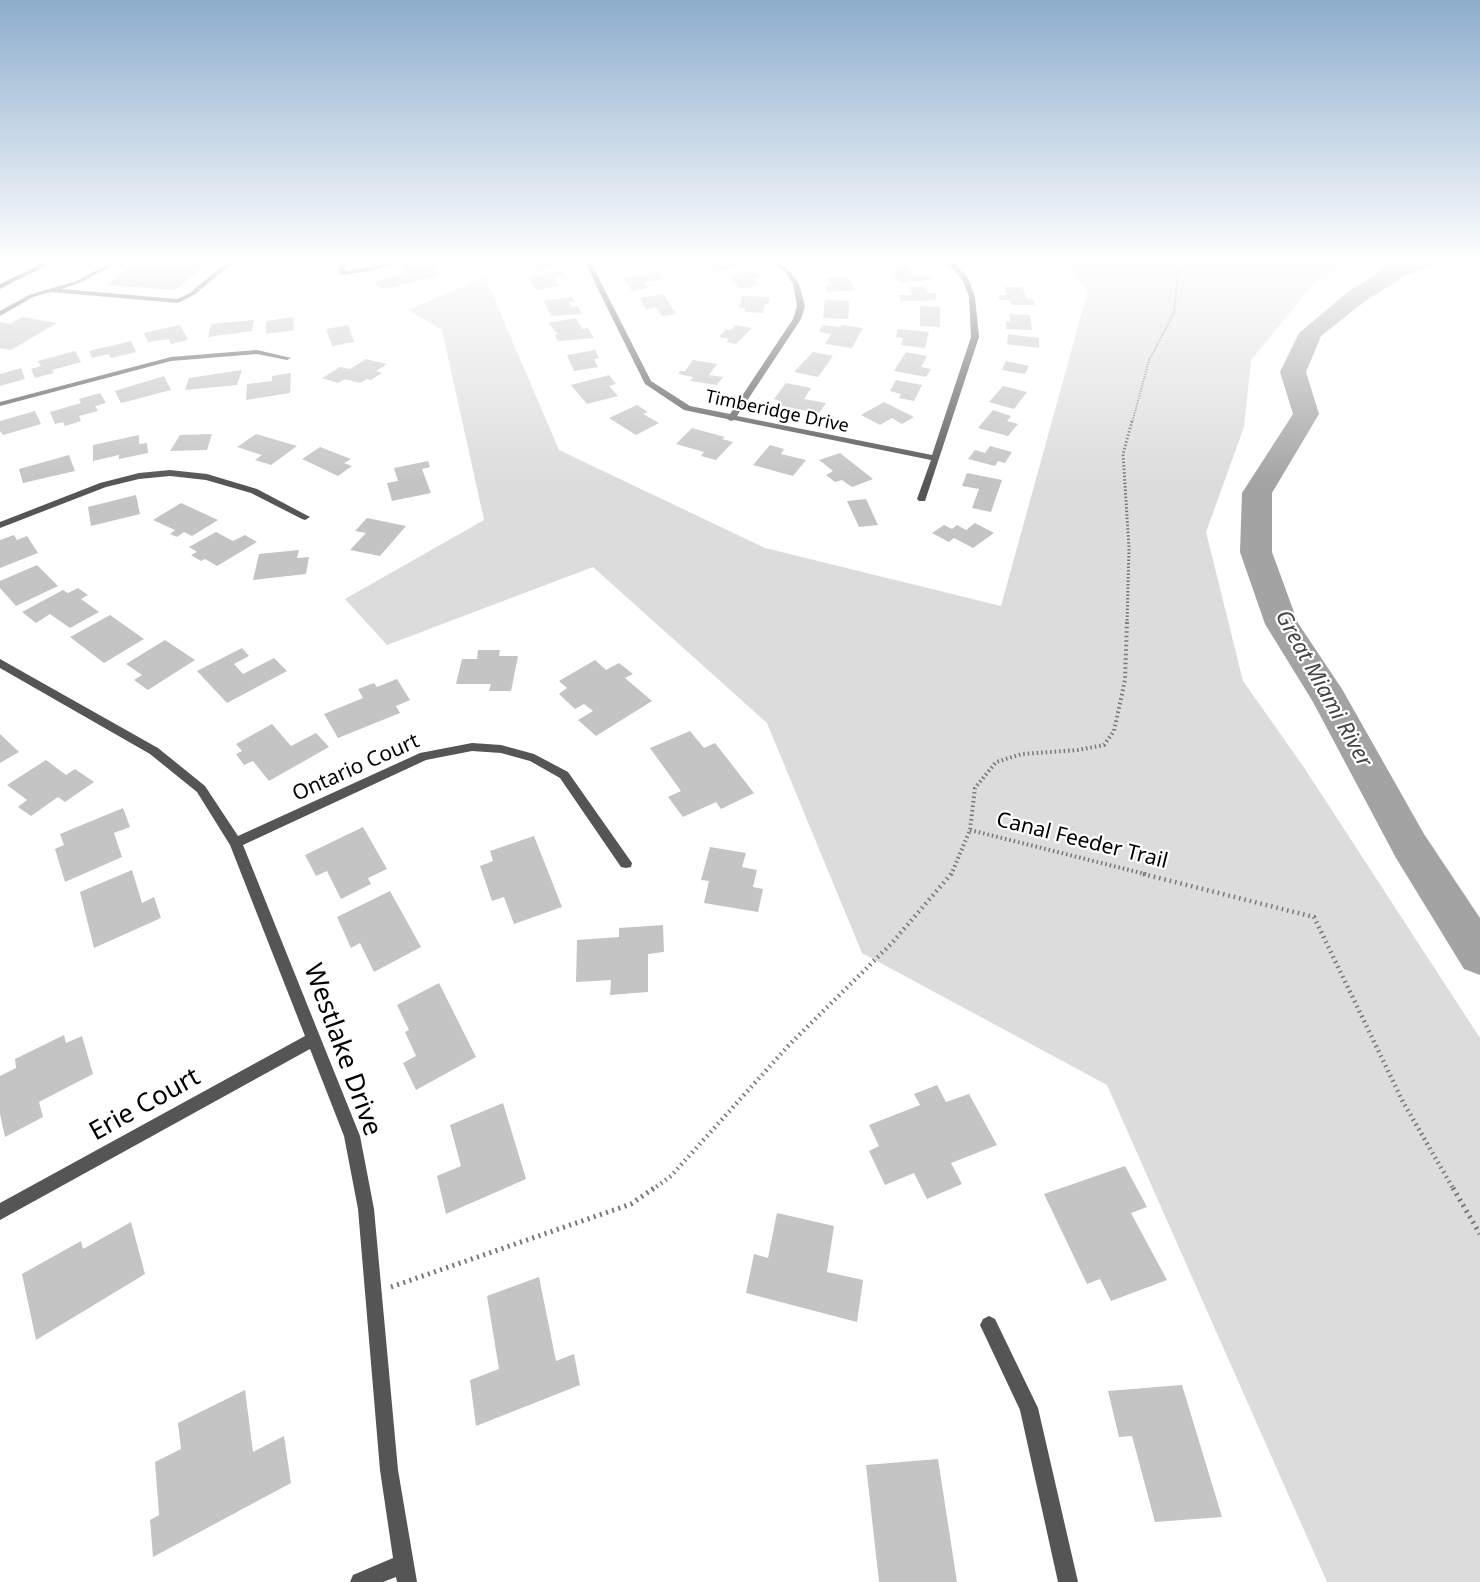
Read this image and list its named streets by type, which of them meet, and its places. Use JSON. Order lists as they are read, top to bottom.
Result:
{
  "streets": {
    "street": [
      "Timberidge Drive",
      "Ontario Court",
      "Westlake Drive",
      "Erie Court"
    ],
    "path": ["Canal Feeder Trail"]
  },
  "crossings": [
    ["Ontario Court", "Westlake Drive"],
    ["Westlake Drive", "Erie Court"]
  ],
  "water": ["Great Miami River"]
}
